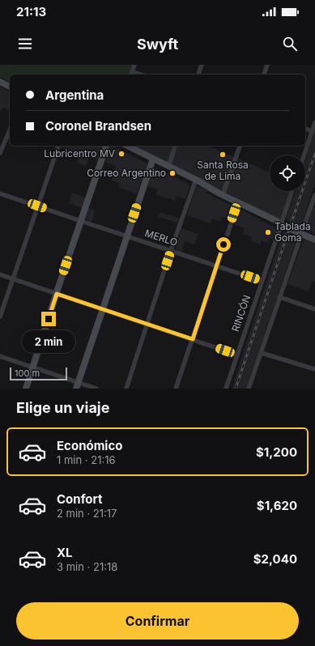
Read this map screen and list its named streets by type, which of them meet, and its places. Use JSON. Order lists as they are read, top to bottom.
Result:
{
  "streets": {
    "street": ["MERLO", "RINCÓN"]
  },
  "crossings": [
    ["MERLO", "RINCÓN"]
  ],
  "places": [
    "Lubricentro MV",
    "Santa Rosa de Lima",
    "Correo Argentino",
    "Tablada Goma"
  ],
  "scale_bar": "100 m",
  "page": {
    "status": "21:13",
    "header": "Swyft",
    "banner": ["Argentina", "Coronel Brandsen"],
    "bubble": "2 min",
    "scale": "100 m",
    "heading": "Elige un viaje",
    "list": [
      {
        "name": "Económico",
        "note": "1 min · 21:16",
        "value": "$1,200"
      },
      {
        "name": "Confort",
        "note": "2 min · 21:17",
        "value": "$1,620"
      },
      {
        "name": "XL",
        "note": "3 min · 21:18",
        "value": "$2,040"
      }
    ],
    "buttons": "Confirmar"
  }
}
